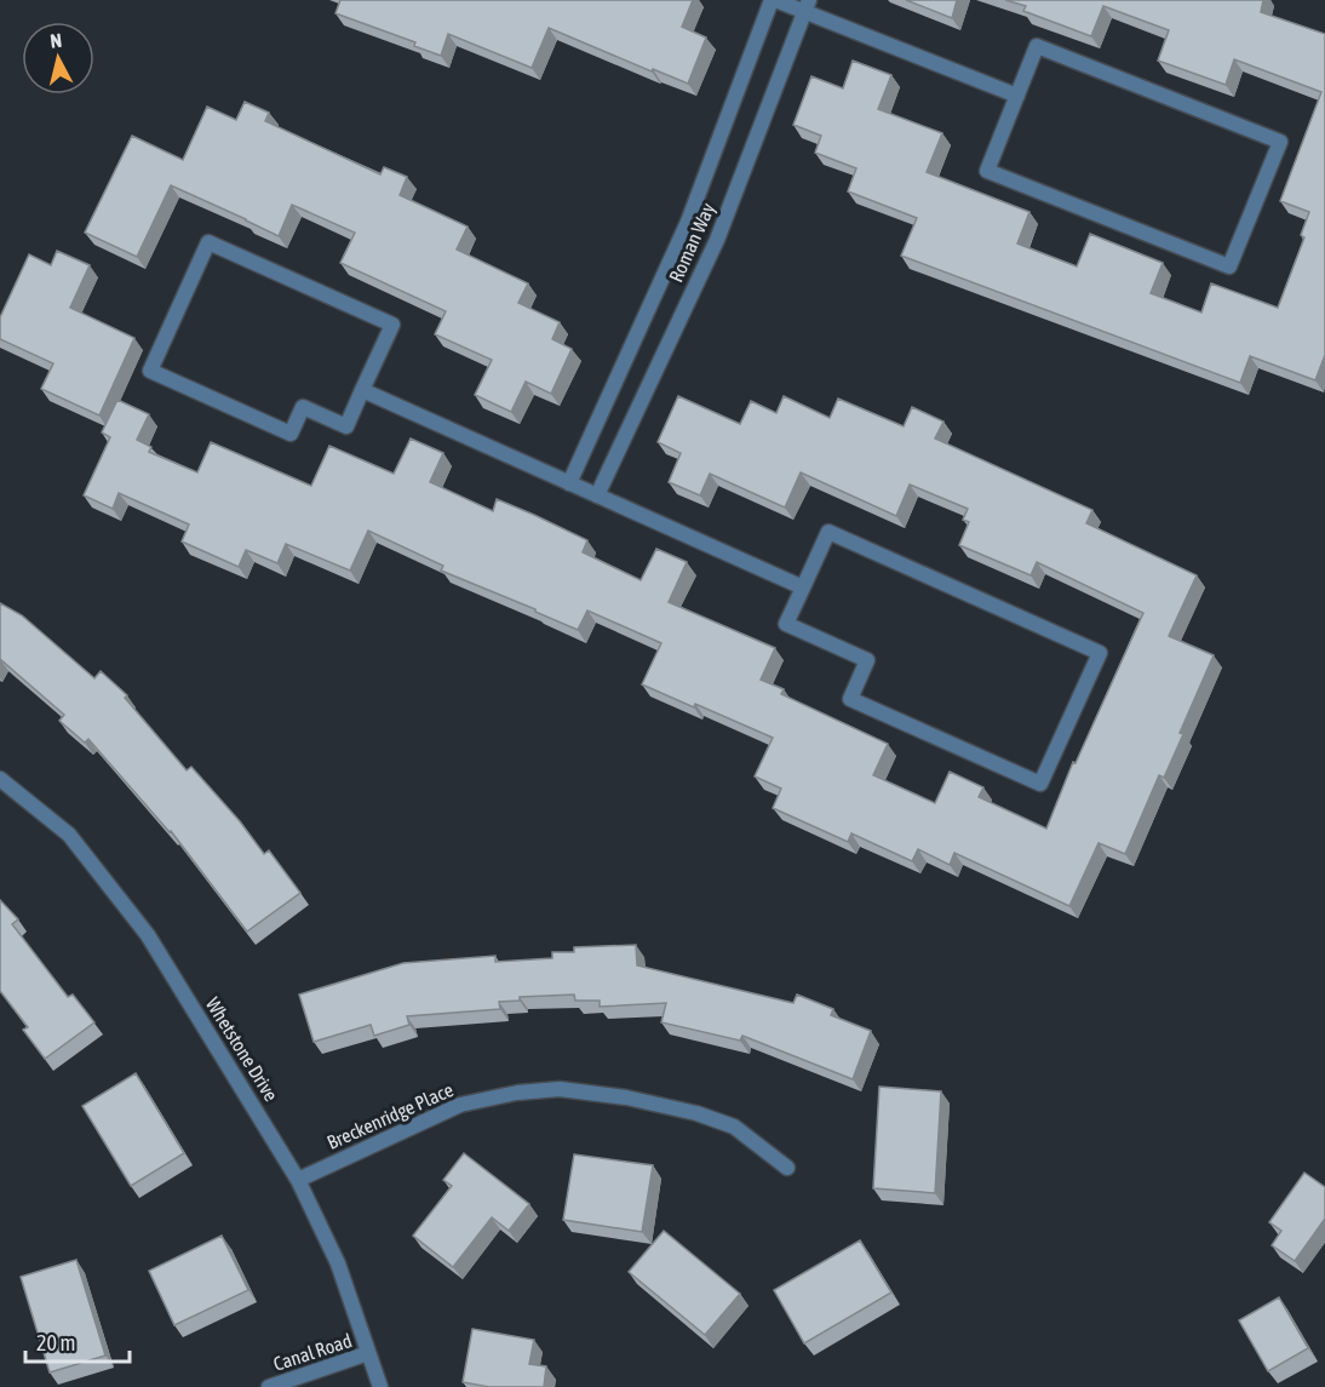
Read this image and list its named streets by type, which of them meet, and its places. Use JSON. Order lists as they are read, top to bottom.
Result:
{
  "streets": {
    "street": [
      "Roman Way",
      "Whetstone Drive",
      "Breckenridge Place",
      "Canal Road"
    ]
  },
  "crossings": [
    ["Whetstone Drive", "Breckenridge Place"],
    ["Whetstone Drive", "Canal Road"]
  ],
  "scale_bar": "20 m",
  "north": "top"
}
